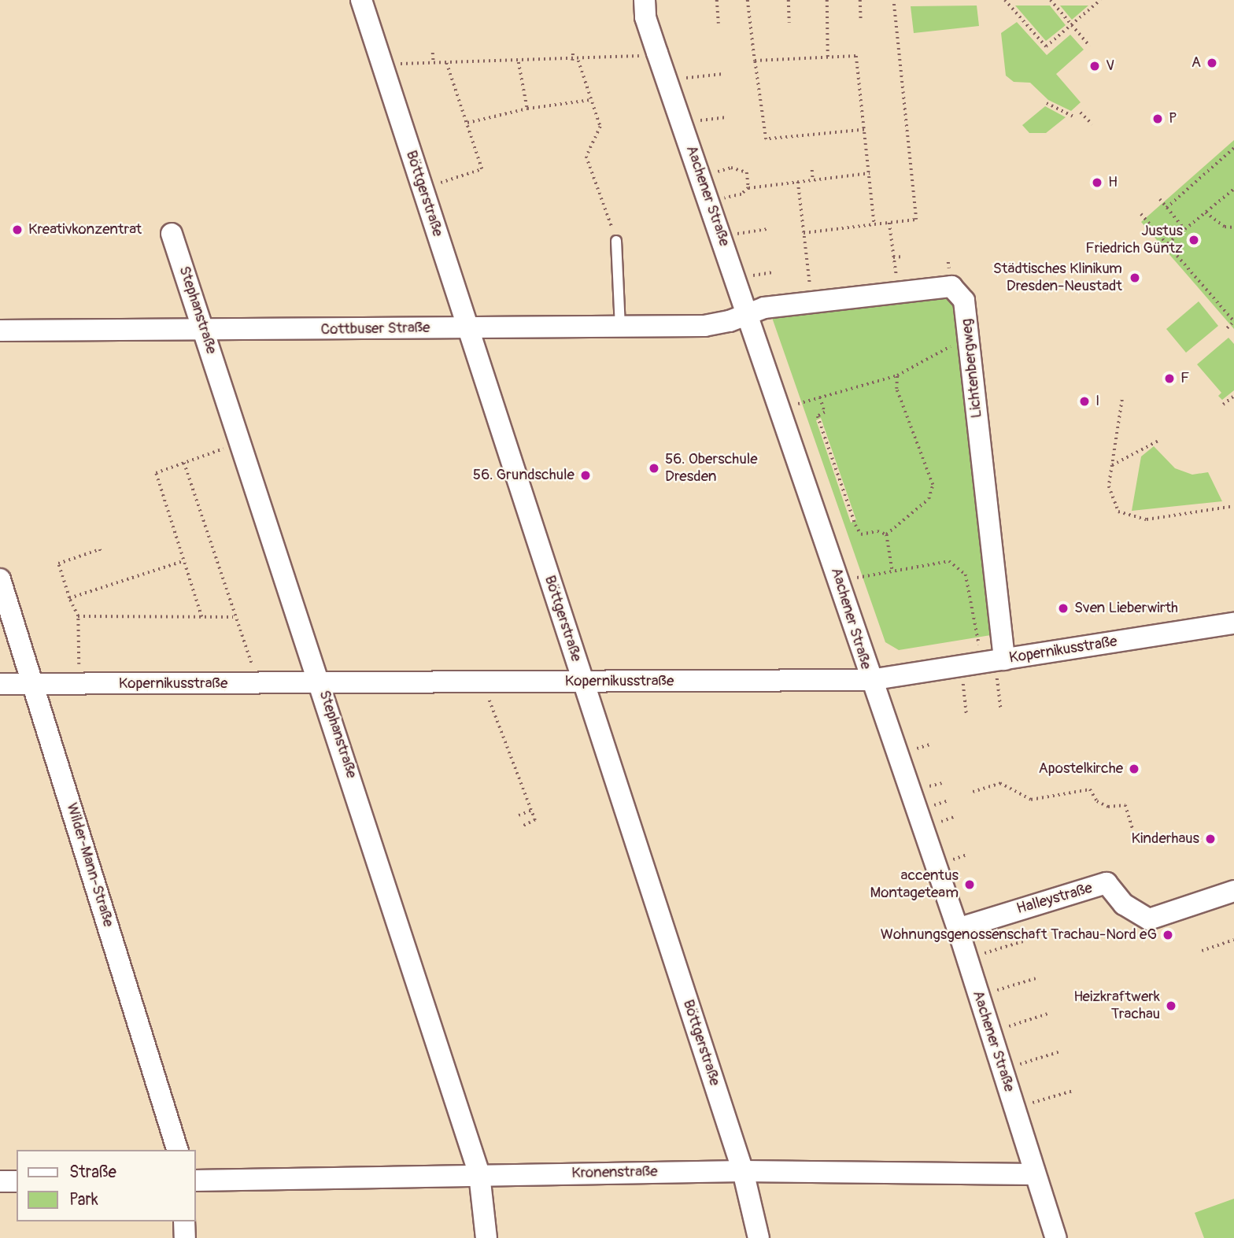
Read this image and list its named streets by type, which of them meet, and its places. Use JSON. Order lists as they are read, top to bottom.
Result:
{
  "streets": {
    "street": [
      "Böttgerstraße",
      "Aachener Straße",
      "Stephanstraße",
      "Cottbuser Straße",
      "Lichtenbergweg",
      "Kopernikusstraße",
      "Wilder-Mann-Straße",
      "Halleystraße",
      "Kronenstraße"
    ]
  },
  "crossings": [
    ["Böttgerstraße", "Cottbuser Straße"],
    ["Böttgerstraße", "Kopernikusstraße"],
    ["Böttgerstraße", "Kronenstraße"],
    ["Aachener Straße", "Cottbuser Straße"],
    ["Aachener Straße", "Lichtenbergweg"],
    ["Aachener Straße", "Kopernikusstraße"],
    ["Aachener Straße", "Halleystraße"],
    ["Aachener Straße", "Kronenstraße"],
    ["Stephanstraße", "Cottbuser Straße"],
    ["Stephanstraße", "Kopernikusstraße"],
    ["Stephanstraße", "Kronenstraße"],
    ["Cottbuser Straße", "Lichtenbergweg"],
    ["Lichtenbergweg", "Kopernikusstraße"],
    ["Kopernikusstraße", "Wilder-Mann-Straße"]
  ],
  "places": [
    "A",
    "V",
    "P",
    "H",
    "Kreativkonzentrat",
    "Justus Friedrich Güntz",
    "Städtisches Klinikum Dresden-Neustadt",
    "F",
    "I",
    "56. Oberschule Dresden",
    "56. Grundschule",
    "Sven Lieberwirth",
    "Apostelkirche",
    "Kinderhaus",
    "accentus Montageteam",
    "Wohnungsgenossenschaft Trachau-Nord eG",
    "Heizkraftwerk Trachau"
  ],
  "legend": ["Straße", "Park"]
}
